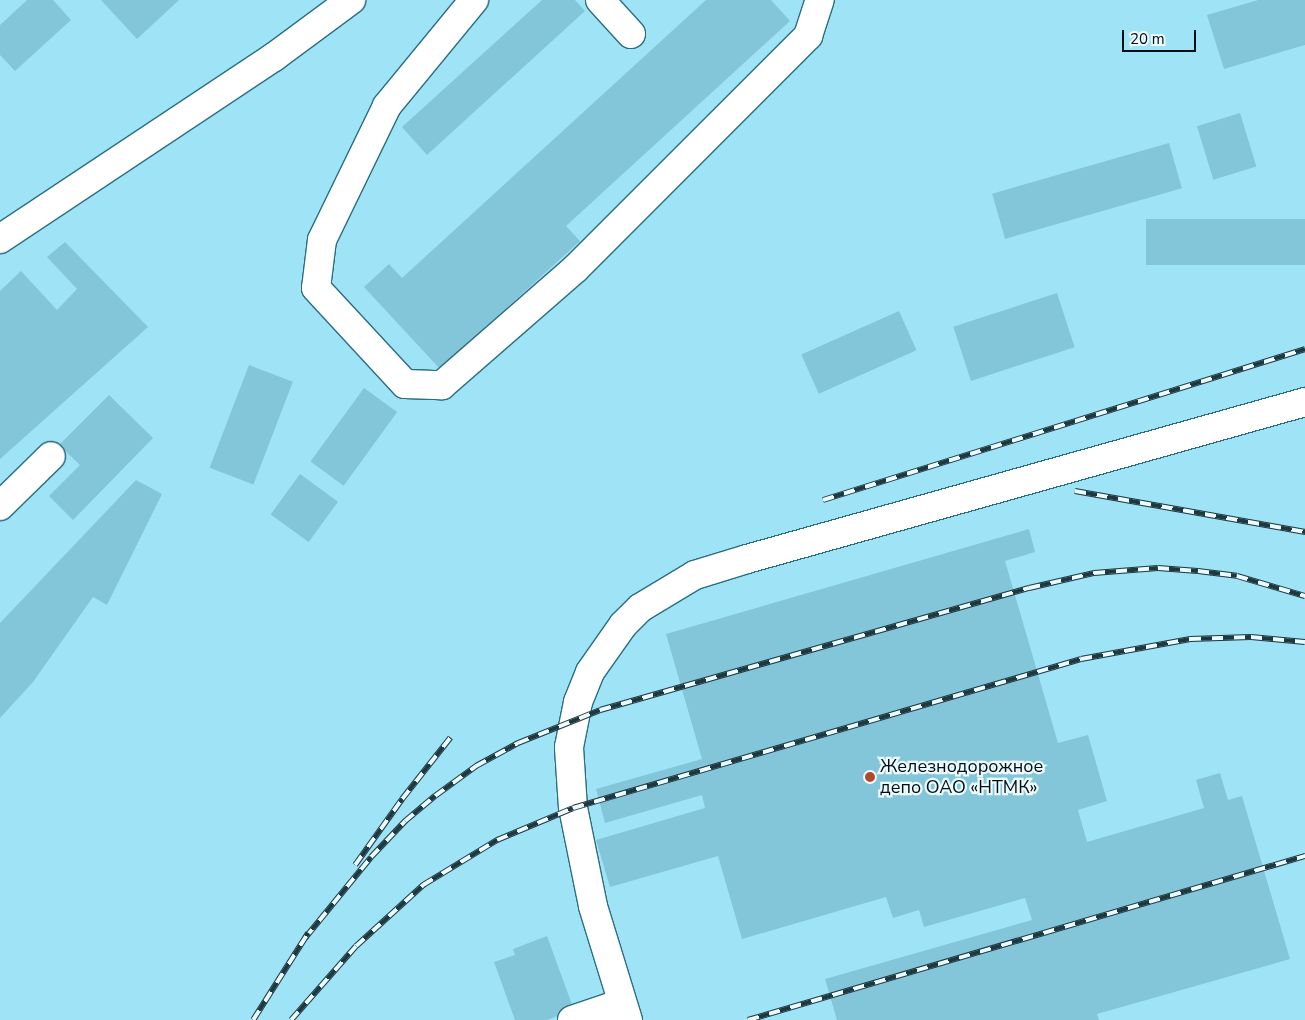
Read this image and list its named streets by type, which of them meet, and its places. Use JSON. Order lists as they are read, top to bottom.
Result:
{
  "places": ["Железнодорожное депо ОАО «НТМК»"],
  "scale_bar": "20 m"
}
